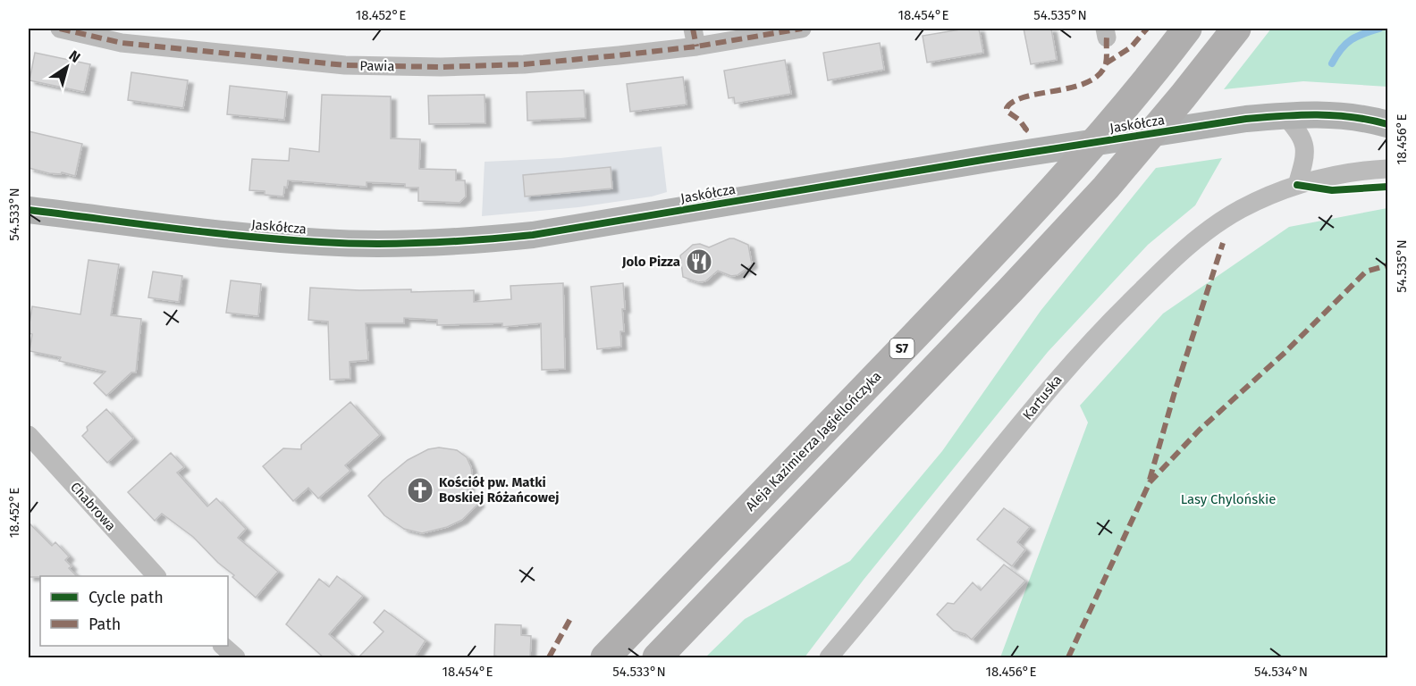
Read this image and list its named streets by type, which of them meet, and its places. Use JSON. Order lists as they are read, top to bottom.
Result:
{
  "streets": {
    "highway": ["S7", "Aleja Kazimierza Jagiellończyka"],
    "street": [
      "Pawia",
      "Jaskółcza",
      "Kartuska",
      "Chabrowa"
    ]
  },
  "parks": ["Lasy Chylońskie"],
  "places": {
    "restaurant": ["Jolo Pizza"],
    "church": ["Kościół pw. Matki Boskiej Różańcowej"]
  },
  "legend": ["Cycle path", "Path"],
  "north": "top right",
  "coordinates": [
    "18.452°E",
    "18.454°E",
    "54.535°N",
    "18.456°E",
    "54.533°N",
    "54.534°N"
  ]
}
